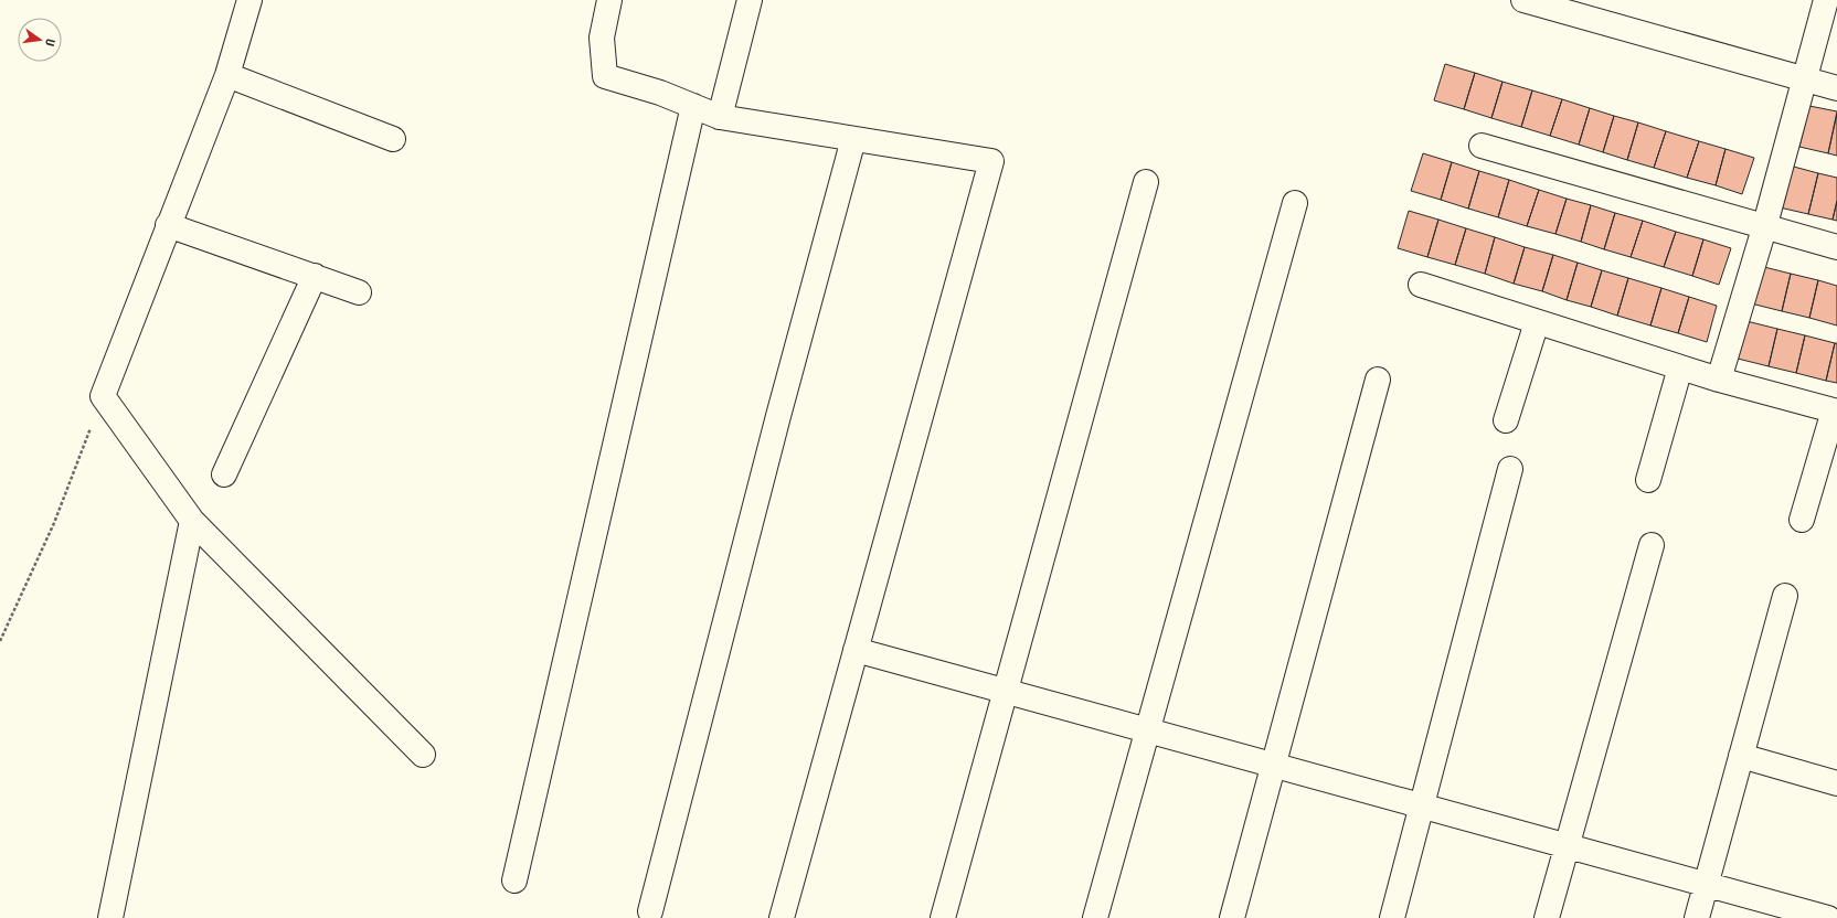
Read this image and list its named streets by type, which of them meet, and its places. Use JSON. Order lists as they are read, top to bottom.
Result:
{
  "north": "right"
}
